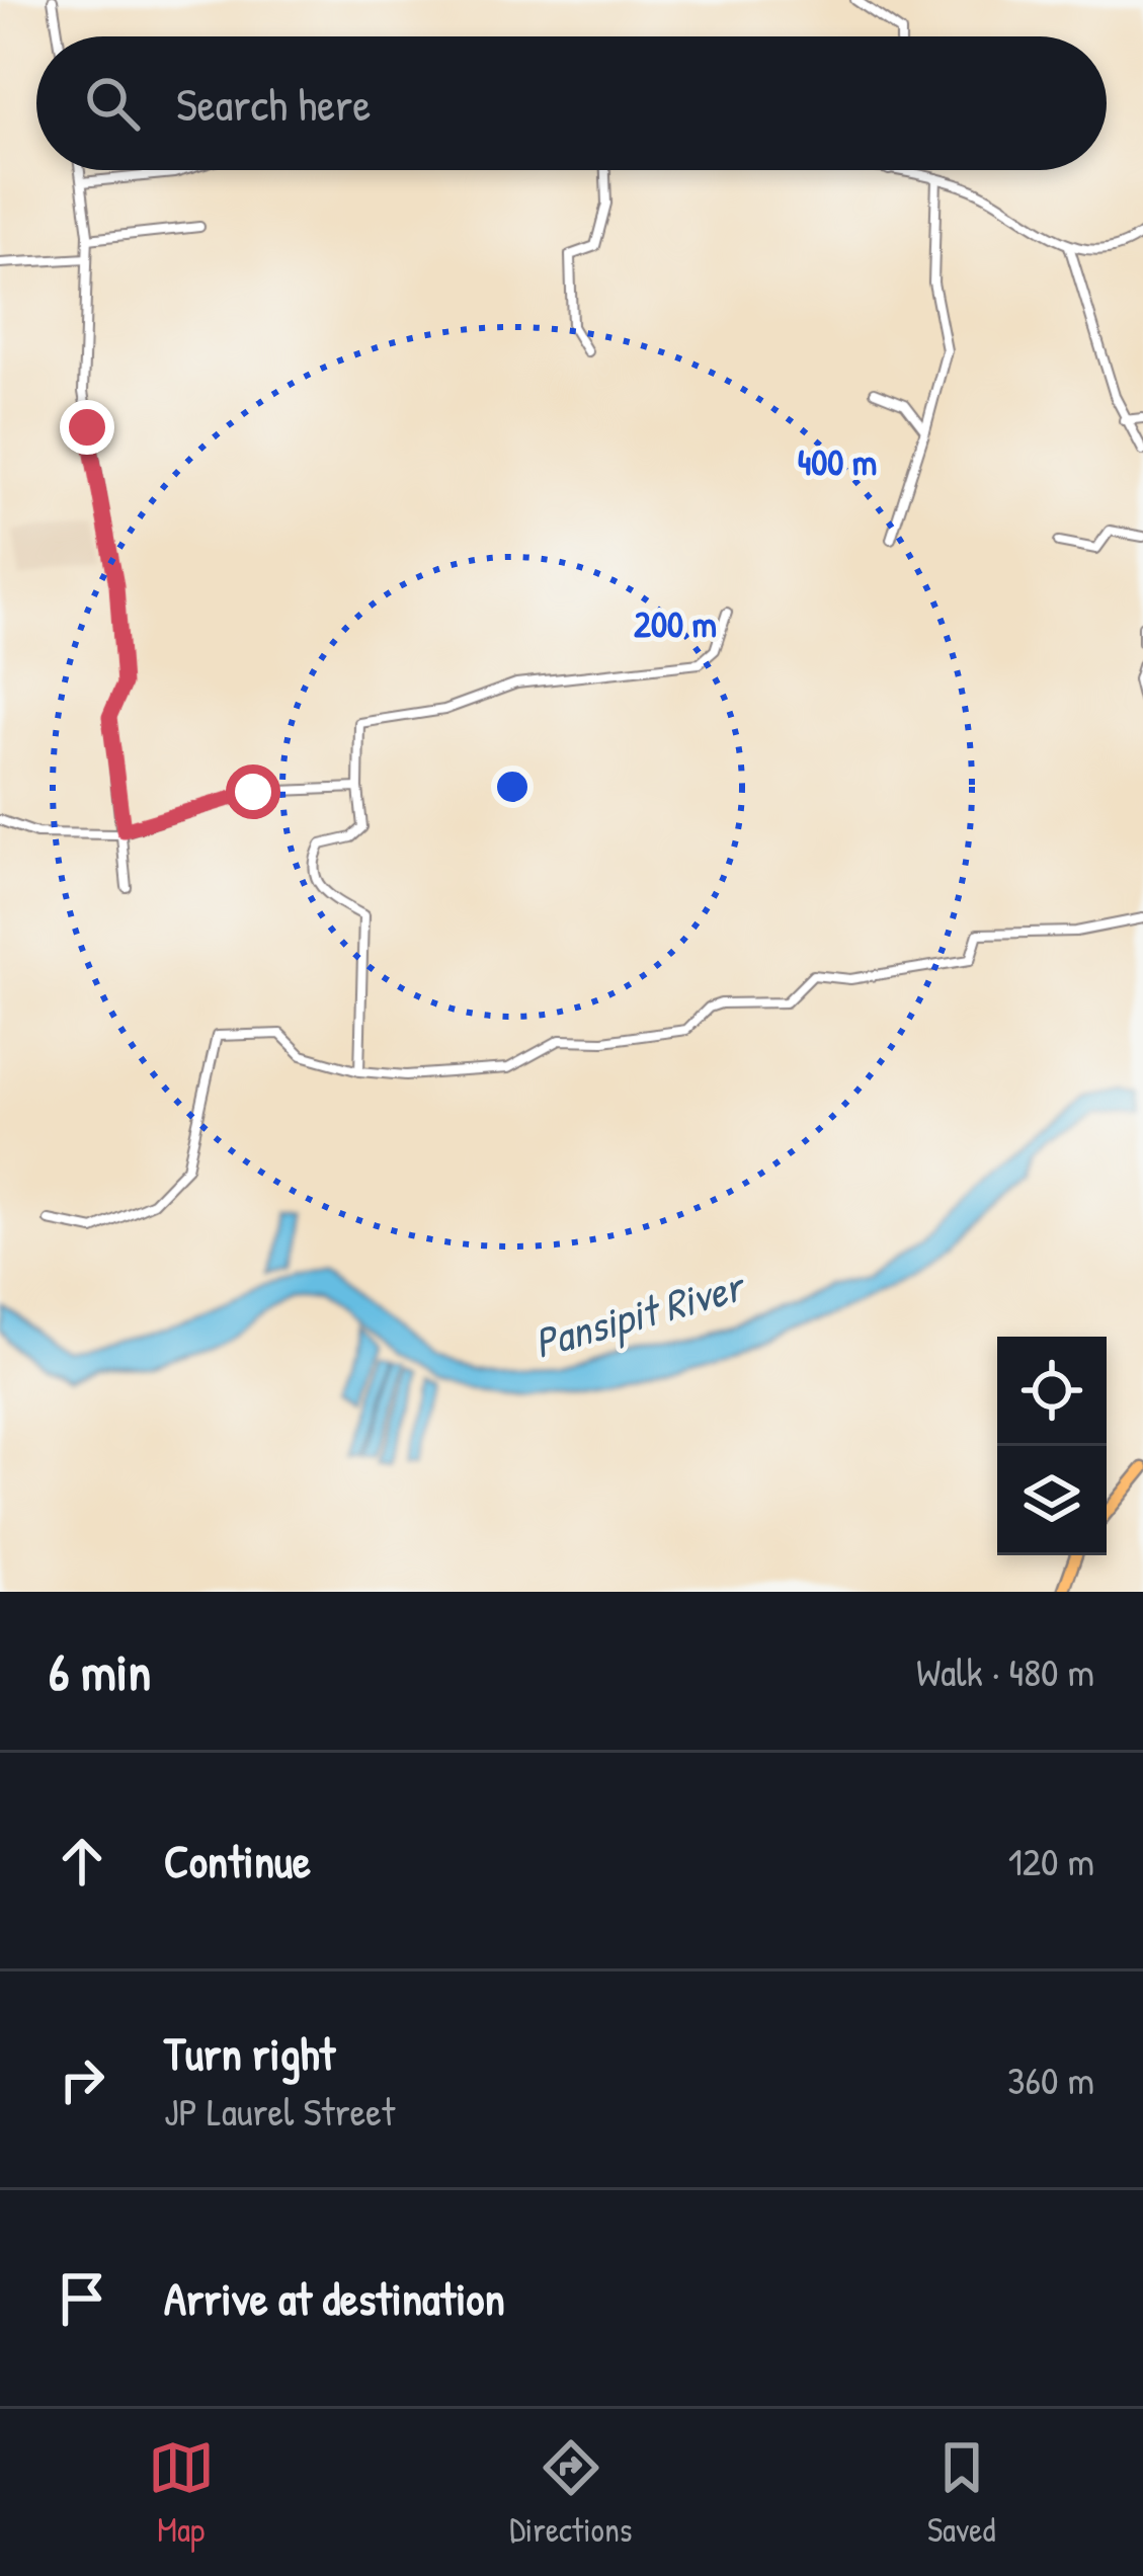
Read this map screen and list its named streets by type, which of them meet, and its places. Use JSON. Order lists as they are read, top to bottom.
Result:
{
  "water": ["Pansipit River"],
  "page": {
    "search": "Search here",
    "heading": ["6 min", "Walk · 480 m"],
    "list": [
      ["Continue", "120 m"],
      ["Turn right", "JP Laurel Street", "360 m"],
      "Arrive at destination"
    ],
    "nav": ["Map", "Directions", "Saved"]
  },
  "rings": ["400 m", "200 m"]
}
